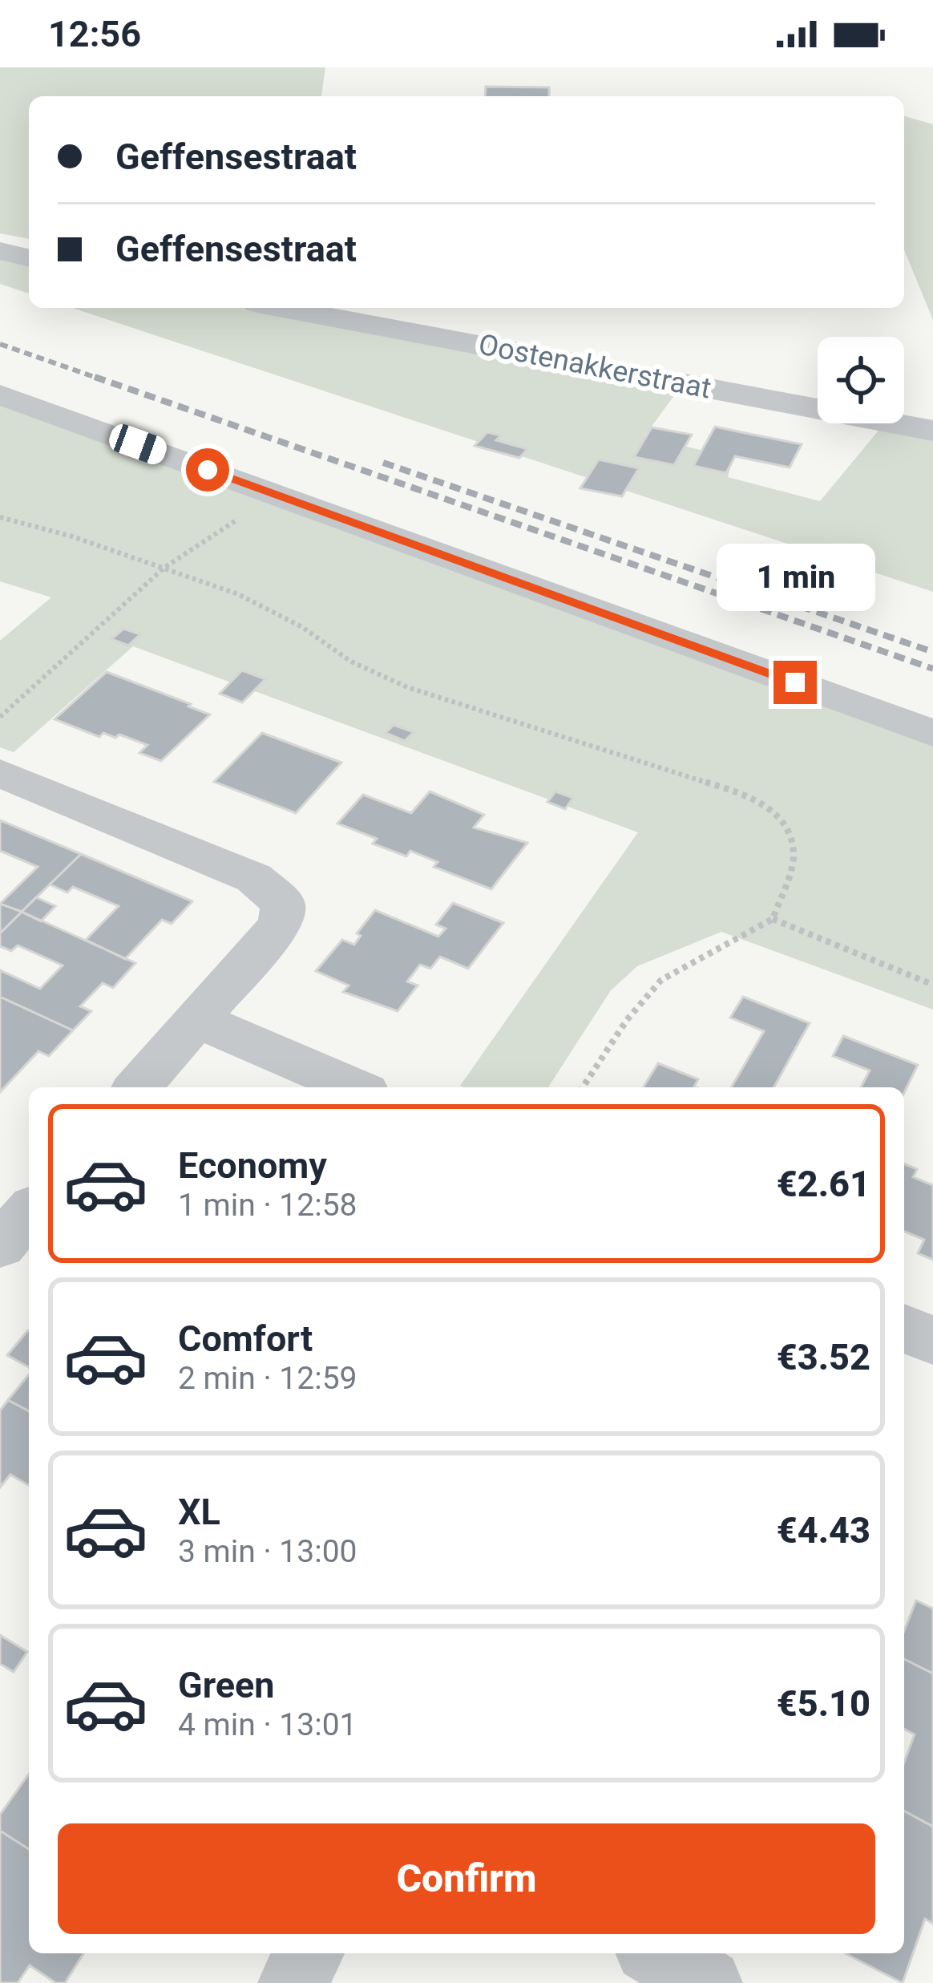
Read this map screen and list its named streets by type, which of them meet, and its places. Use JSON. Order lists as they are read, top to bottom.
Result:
{
  "streets": {
    "street": ["Oostenakkerstraat"]
  },
  "page": {
    "status": "12:56",
    "banner": ["Geffensestraat", "Geffensestraat"],
    "bubble": "1 min",
    "list": [
      {
        "name": "Economy",
        "note": "1 min · 12:58",
        "value": "€2.61"
      },
      {
        "name": "Comfort",
        "note": "2 min · 12:59",
        "value": "€3.52"
      },
      {
        "name": "XL",
        "note": "3 min · 13:00",
        "value": "€4.43"
      },
      {
        "name": "Green",
        "note": "4 min · 13:01",
        "value": "€5.10"
      }
    ],
    "buttons": "Confirm"
  }
}
